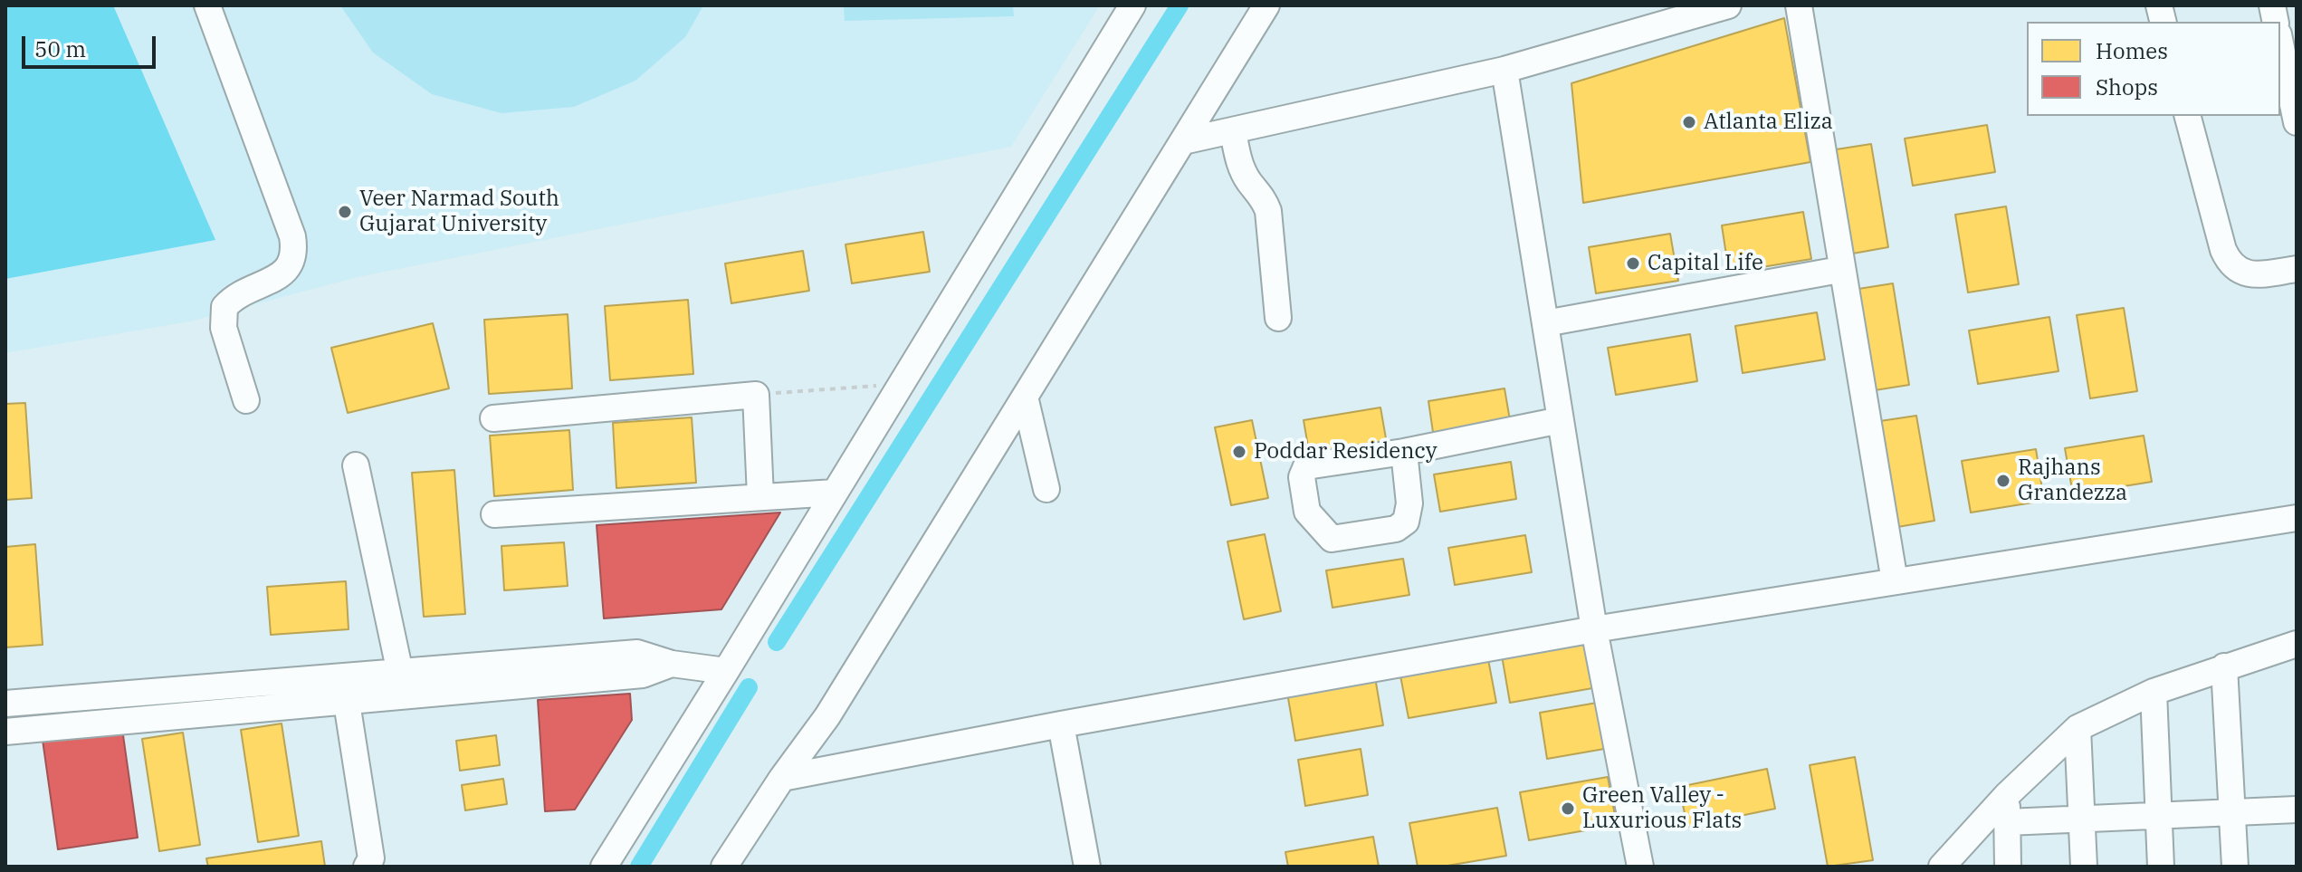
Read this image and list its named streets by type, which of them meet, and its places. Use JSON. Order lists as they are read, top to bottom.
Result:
{
  "places": [
    "Atlanta Eliza",
    "Veer Narmad South Gujarat University",
    "Capital Life",
    "Poddar Residency",
    "Rajhans Grandezza",
    "Green Valley - Luxurious Flats"
  ],
  "legend": ["Homes", "Shops"],
  "scale_bar": "50 m"
}
